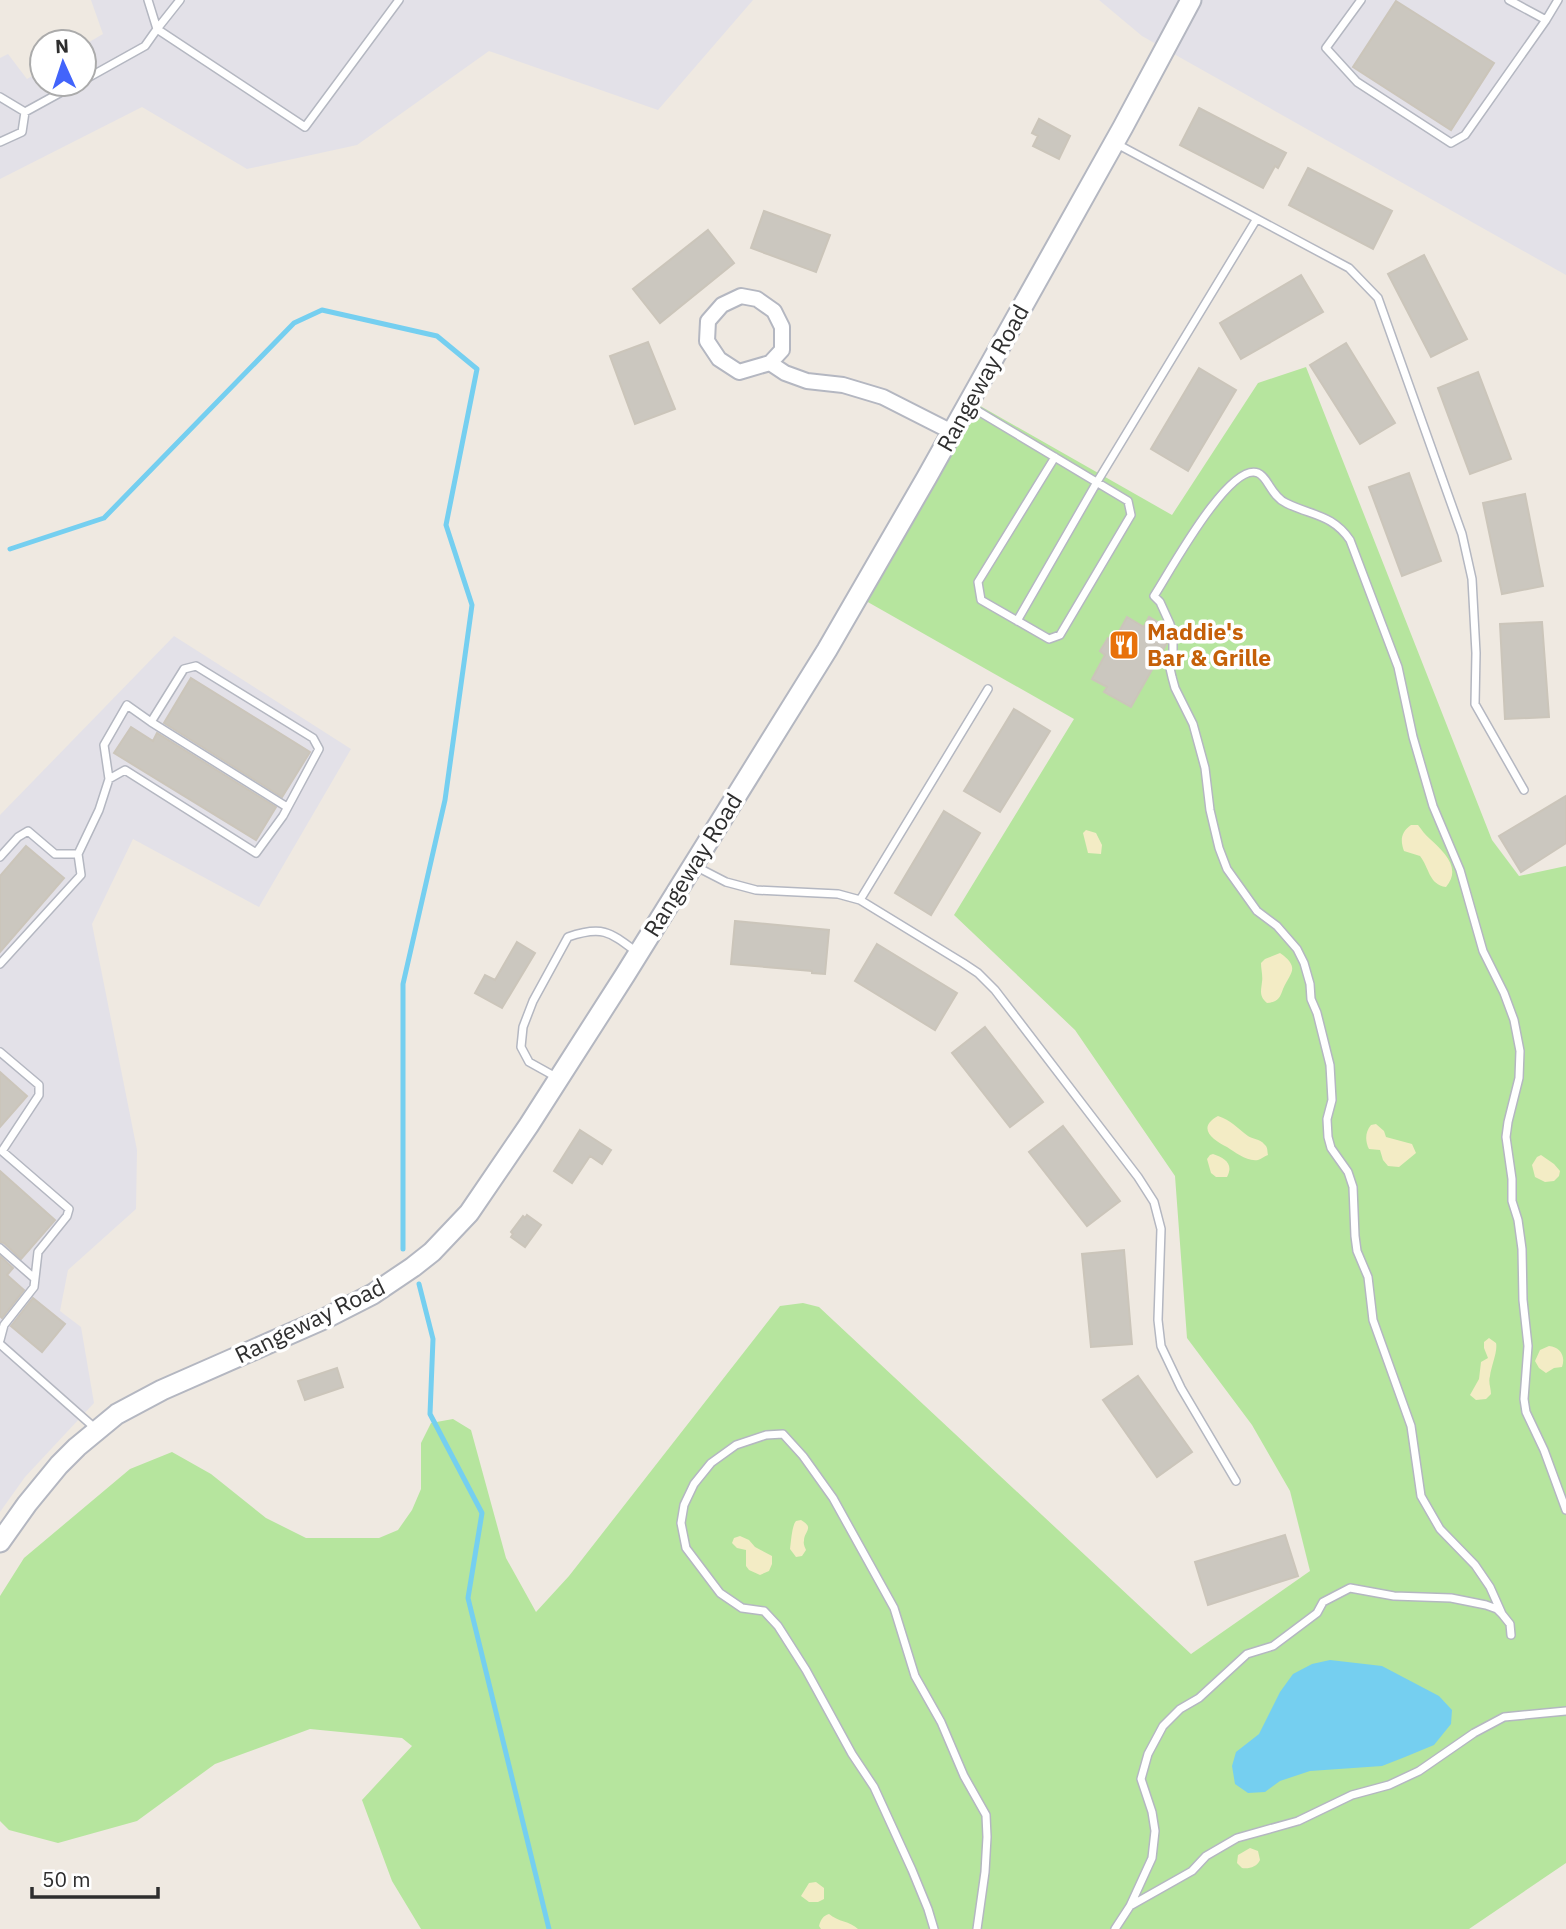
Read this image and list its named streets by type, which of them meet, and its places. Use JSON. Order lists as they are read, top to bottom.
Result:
{
  "streets": {
    "street": ["Rangeway Road"]
  },
  "places": {
    "restaurant": ["Maddie's Bar & Grille"]
  },
  "scale_bar": "50 m",
  "north": "top"
}
